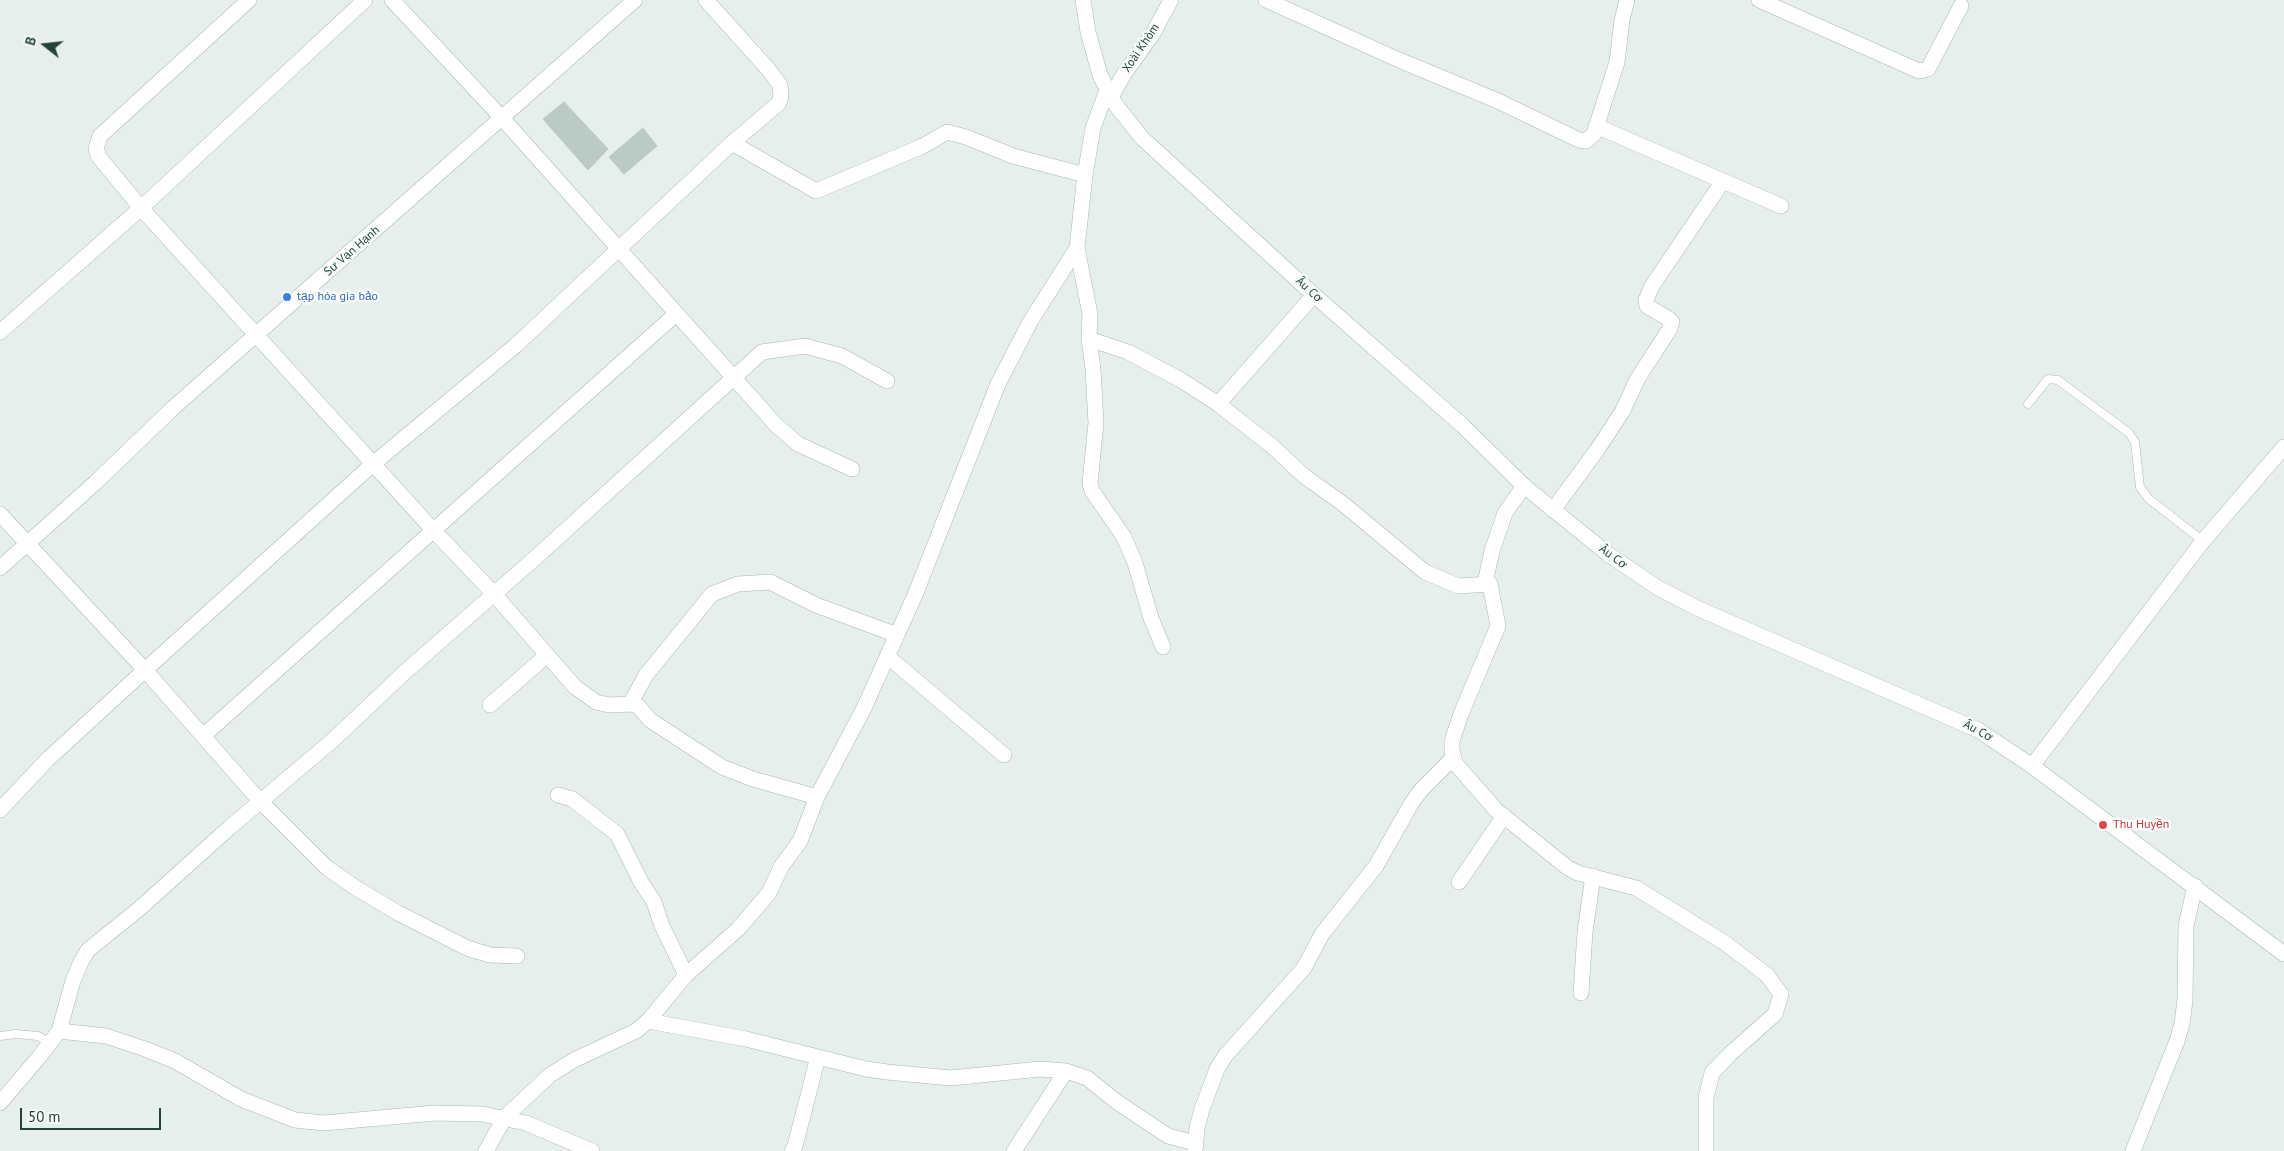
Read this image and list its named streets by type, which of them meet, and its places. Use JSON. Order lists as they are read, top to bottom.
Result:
{
  "streets": {
    "street": ["Xoài Khòm", "Sư Vạn Hạnh", "Âu Cơ"]
  },
  "crossings": [
    ["Xoài Khòm", "Âu Cơ"]
  ],
  "places": ["tạp hóa gia bảo", "Thu Huyền"],
  "scale_bar": "50 m",
  "north": "left"
}
